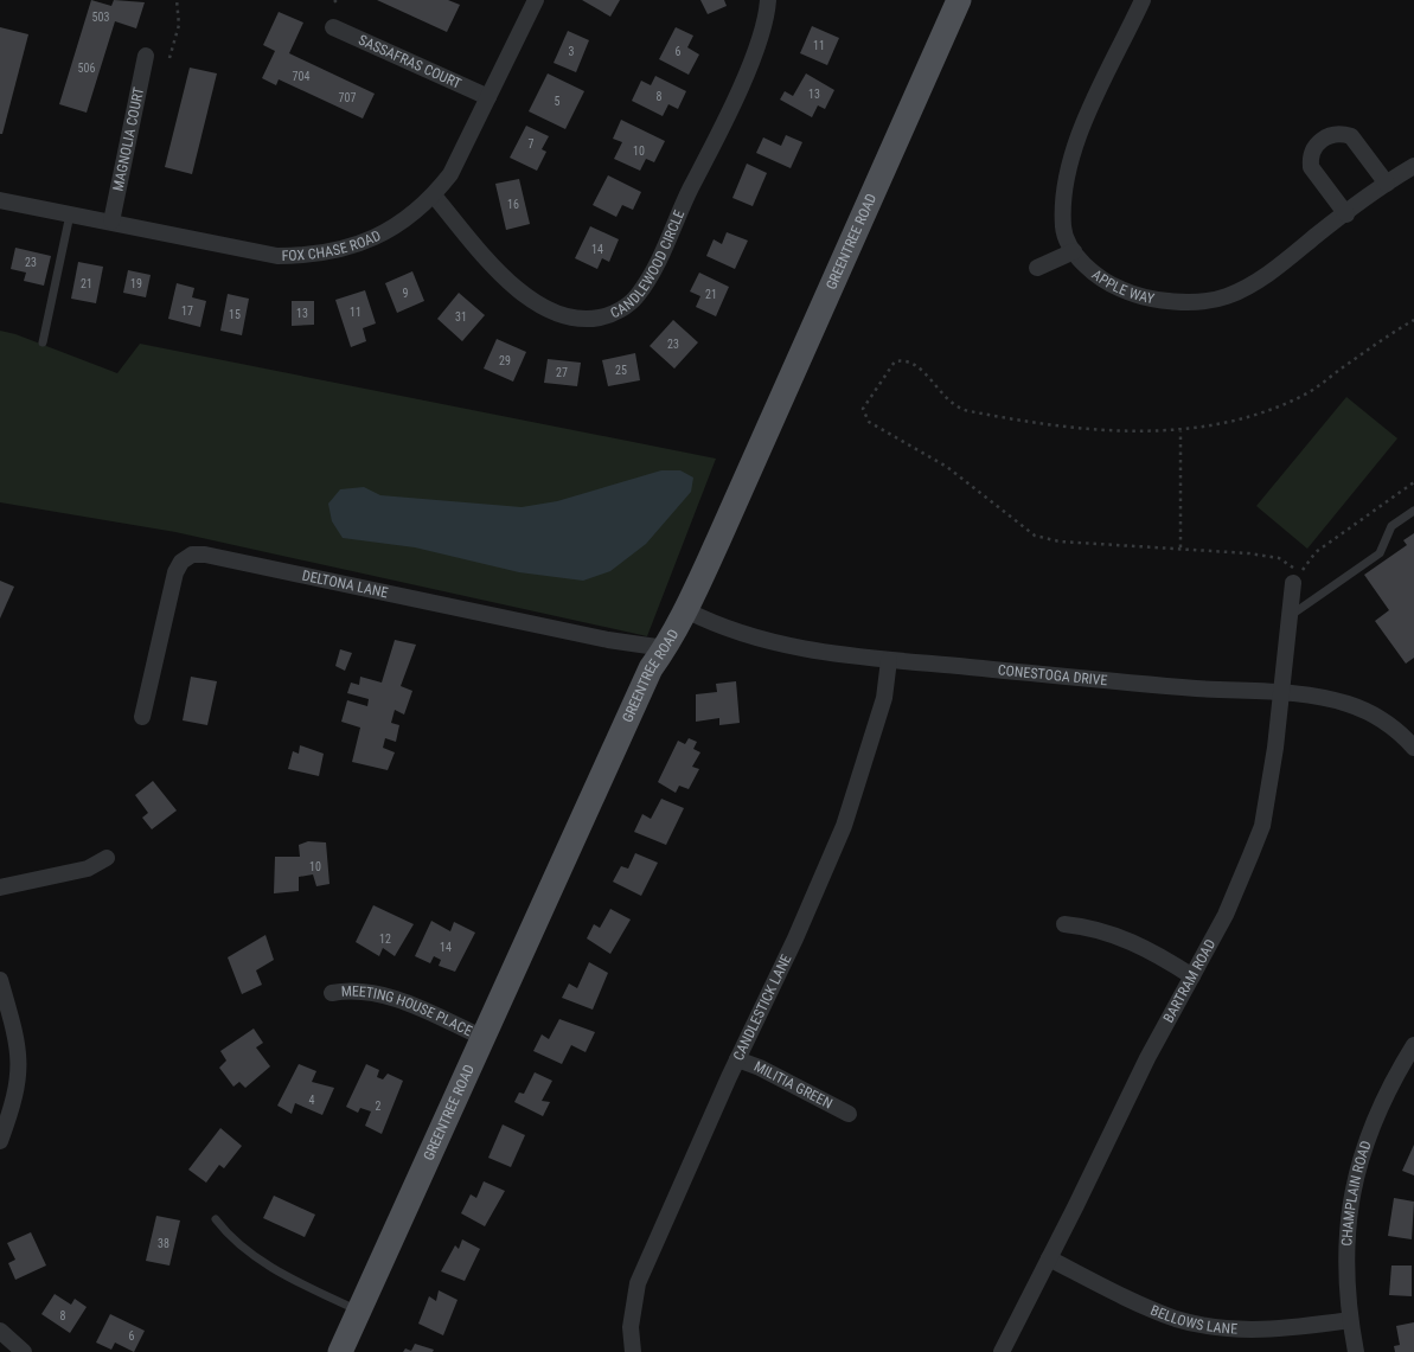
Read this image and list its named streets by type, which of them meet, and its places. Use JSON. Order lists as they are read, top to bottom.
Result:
{
  "streets": {
    "main road": ["GREENTREE ROAD"],
    "street": [
      "SASSAFRAS COURT",
      "MAGNOLIA COURT",
      "FOX CHASE ROAD",
      "CANDLEWOOD CIRCLE",
      "APPLE WAY",
      "DELTONA LANE",
      "CONESTOGA DRIVE",
      "BARTRAM ROAD",
      "CANDLESTICK LANE",
      "MEETING HOUSE PLACE",
      "MILITIA GREEN",
      "CHAMPLAIN ROAD",
      "BELLOWS LANE"
    ]
  },
  "crossings": [
    ["SASSAFRAS COURT", "FOX CHASE ROAD"],
    ["MAGNOLIA COURT", "FOX CHASE ROAD"],
    ["GREENTREE ROAD", "DELTONA LANE"],
    ["GREENTREE ROAD", "CONESTOGA DRIVE"],
    ["GREENTREE ROAD", "MEETING HOUSE PLACE"],
    ["FOX CHASE ROAD", "CANDLEWOOD CIRCLE"],
    ["CONESTOGA DRIVE", "BARTRAM ROAD"],
    ["CONESTOGA DRIVE", "CANDLESTICK LANE"],
    ["BARTRAM ROAD", "BELLOWS LANE"],
    ["CANDLESTICK LANE", "MILITIA GREEN"],
    ["CHAMPLAIN ROAD", "BELLOWS LANE"]
  ],
  "house_numbers": [
    "503",
    "11",
    "3",
    "6",
    "506",
    "704",
    "13",
    "8",
    "707",
    "5",
    "7",
    "10",
    "16",
    "14",
    "23",
    "21",
    "19",
    "9",
    "21",
    "17",
    "11",
    "13",
    "15",
    "31",
    "23",
    "29",
    "25",
    "27",
    "10",
    "12",
    "14",
    "4",
    "2",
    "38",
    "8",
    "6"
  ]
}
